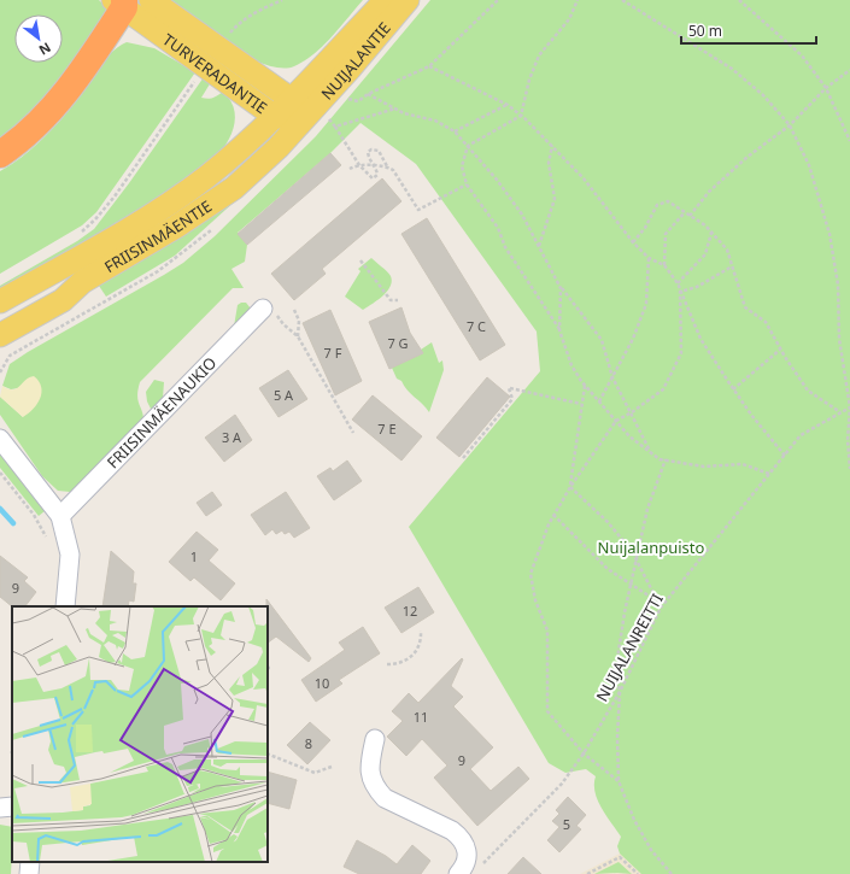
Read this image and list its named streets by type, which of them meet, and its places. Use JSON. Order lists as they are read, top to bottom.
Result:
{
  "streets": {
    "main road": ["NUIJALANTIE", "TURVERADANTIE", "FRIISINMÄENTIE"],
    "street": ["FRIISINMÄENAUKIO"],
    "path": ["NUIJALANREITTI"]
  },
  "crossings": [
    ["NUIJALANTIE", "TURVERADANTIE"],
    ["NUIJALANTIE", "FRIISINMÄENTIE"],
    ["TURVERADANTIE", "FRIISINMÄENTIE"]
  ],
  "parks": ["Nuijalanpuisto"],
  "house_numbers": [
    "7 C",
    "7 G",
    "7 F",
    "5 A",
    "7 E",
    "3 A",
    "1",
    "9",
    "12",
    "10",
    "11",
    "8",
    "9",
    "5"
  ],
  "scale_bar": "50 m",
  "north": "bottom right"
}
